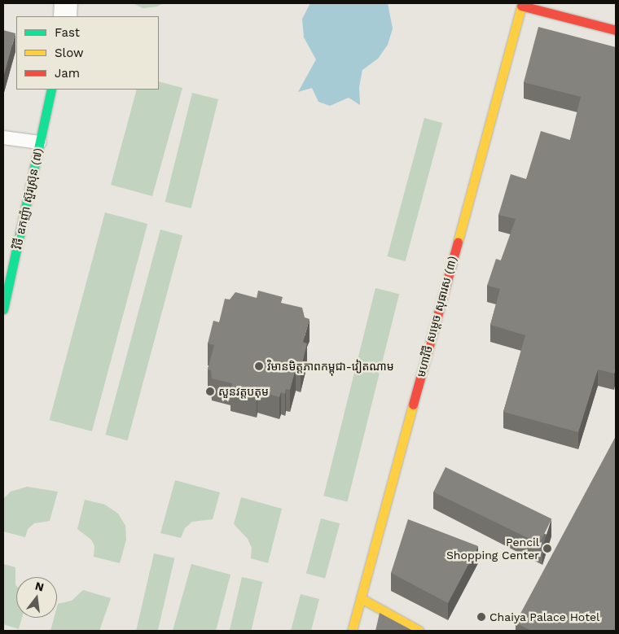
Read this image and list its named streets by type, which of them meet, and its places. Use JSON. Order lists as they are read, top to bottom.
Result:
{
  "streets": {
    "street": ["វិថី ឧកញ៉ា ស៊ួរស៊្រុន (៧)", "មហាវិថី សម្តេច សុធារស (៣)"]
  },
  "places": [
    "វិមានមិត្តភាពកម្ពុជា-វៀតណាម",
    "សួនវត្តបតុម",
    "Pencil Shopping Center",
    "Chaiya Palace Hotel"
  ],
  "legend": ["Fast", "Slow", "Jam"],
  "north": "top"
}
